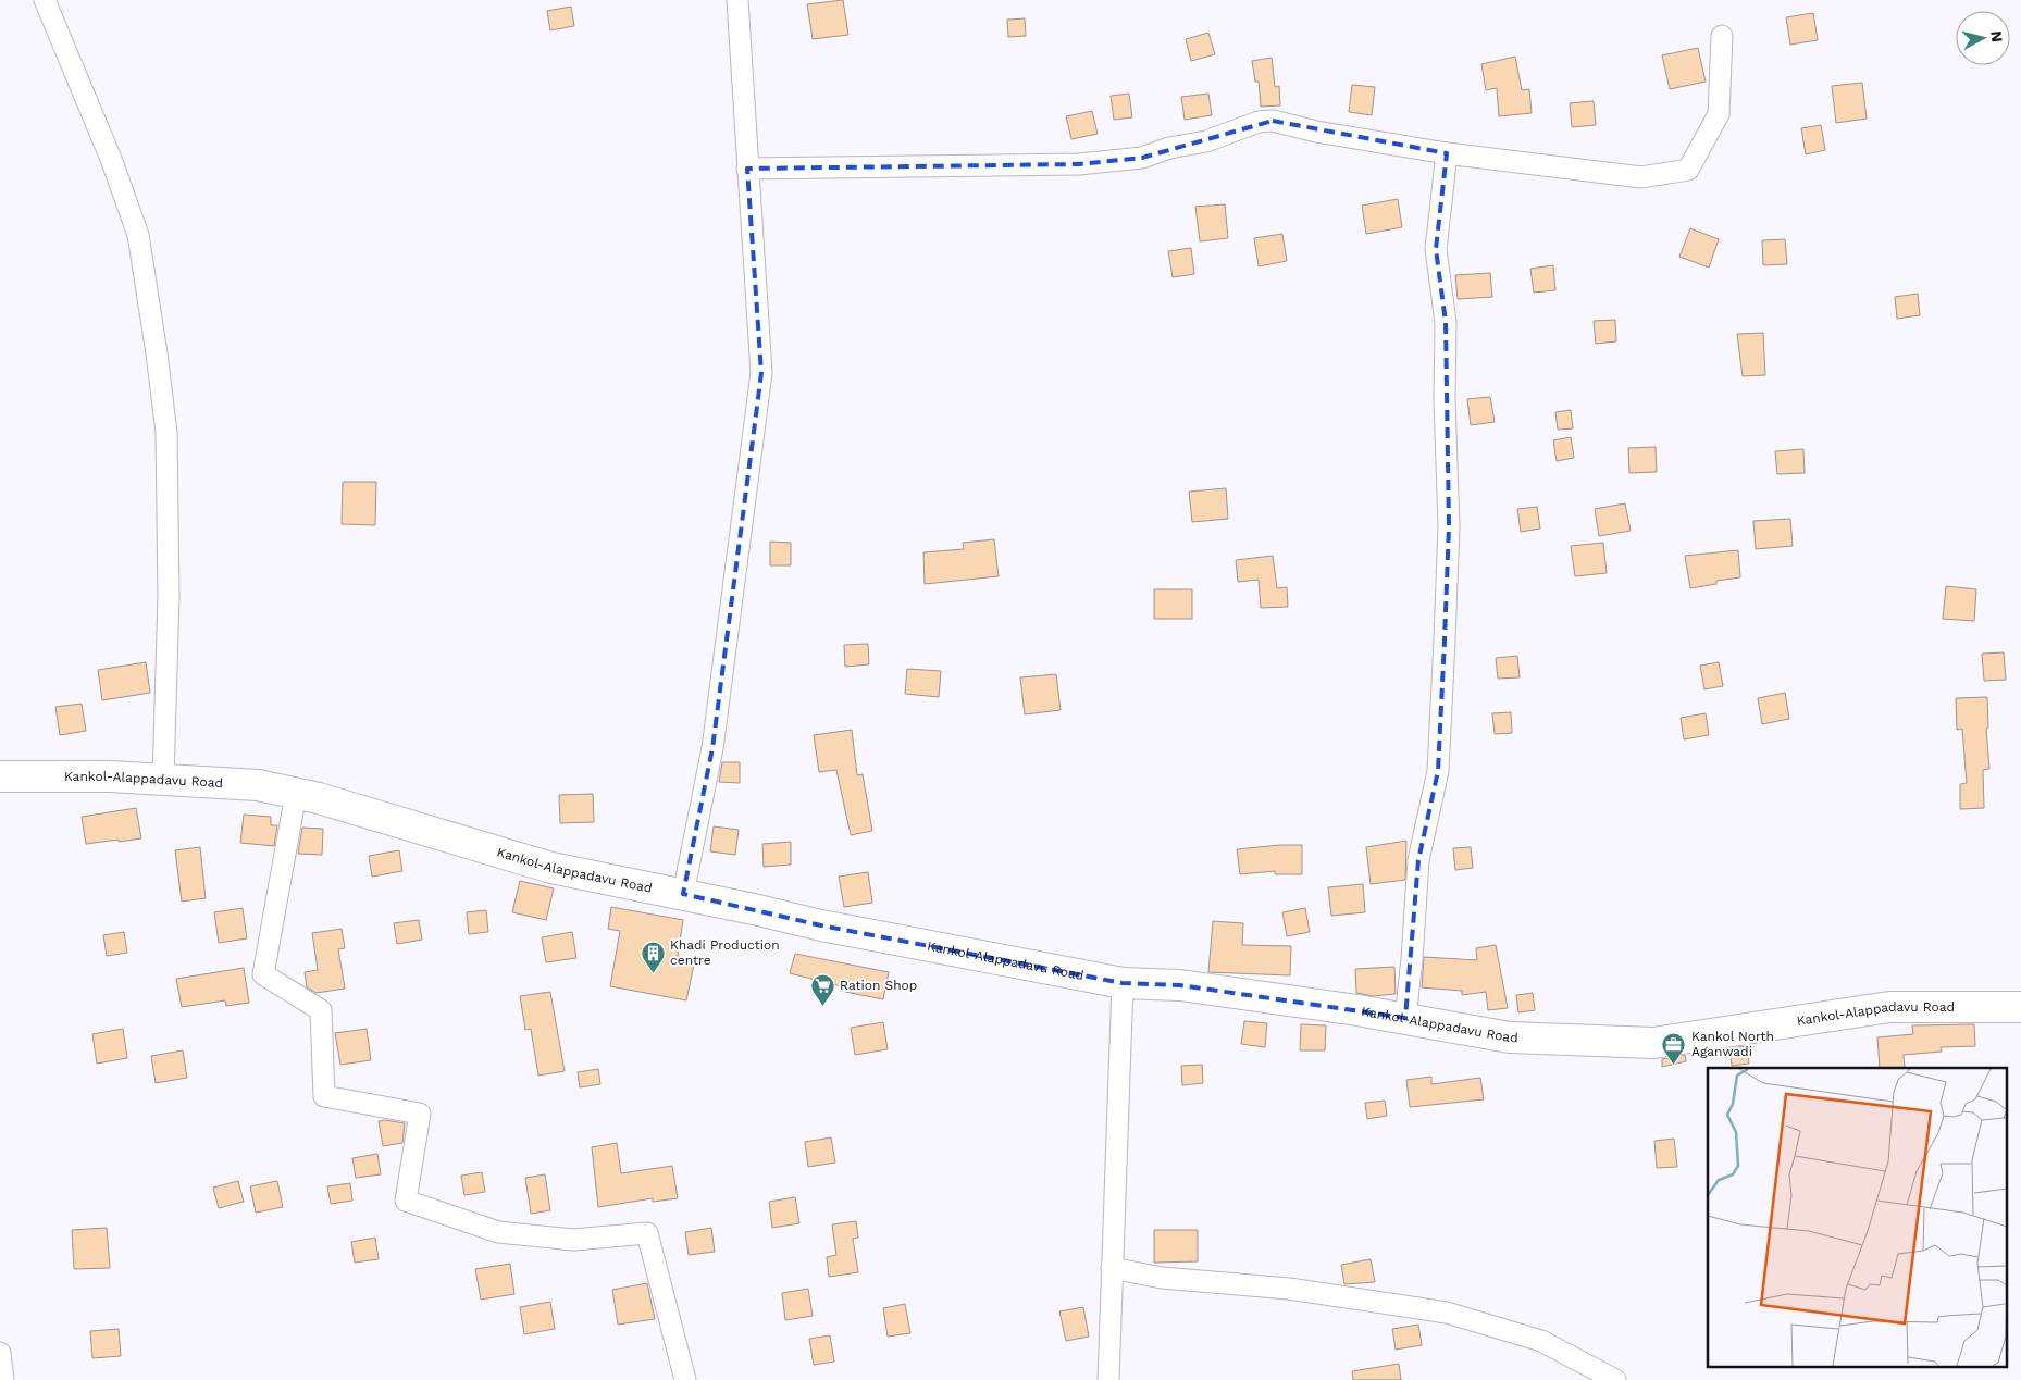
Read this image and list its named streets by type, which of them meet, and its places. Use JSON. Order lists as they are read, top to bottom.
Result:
{
  "streets": {
    "main road": ["Kankol-Alappadavu Road"]
  },
  "places": {
    "building": ["Khadi Production centre"],
    "supermarket": ["Ration Shop"],
    "office": ["Kankol North Aganwadi"]
  },
  "north": "right"
}
